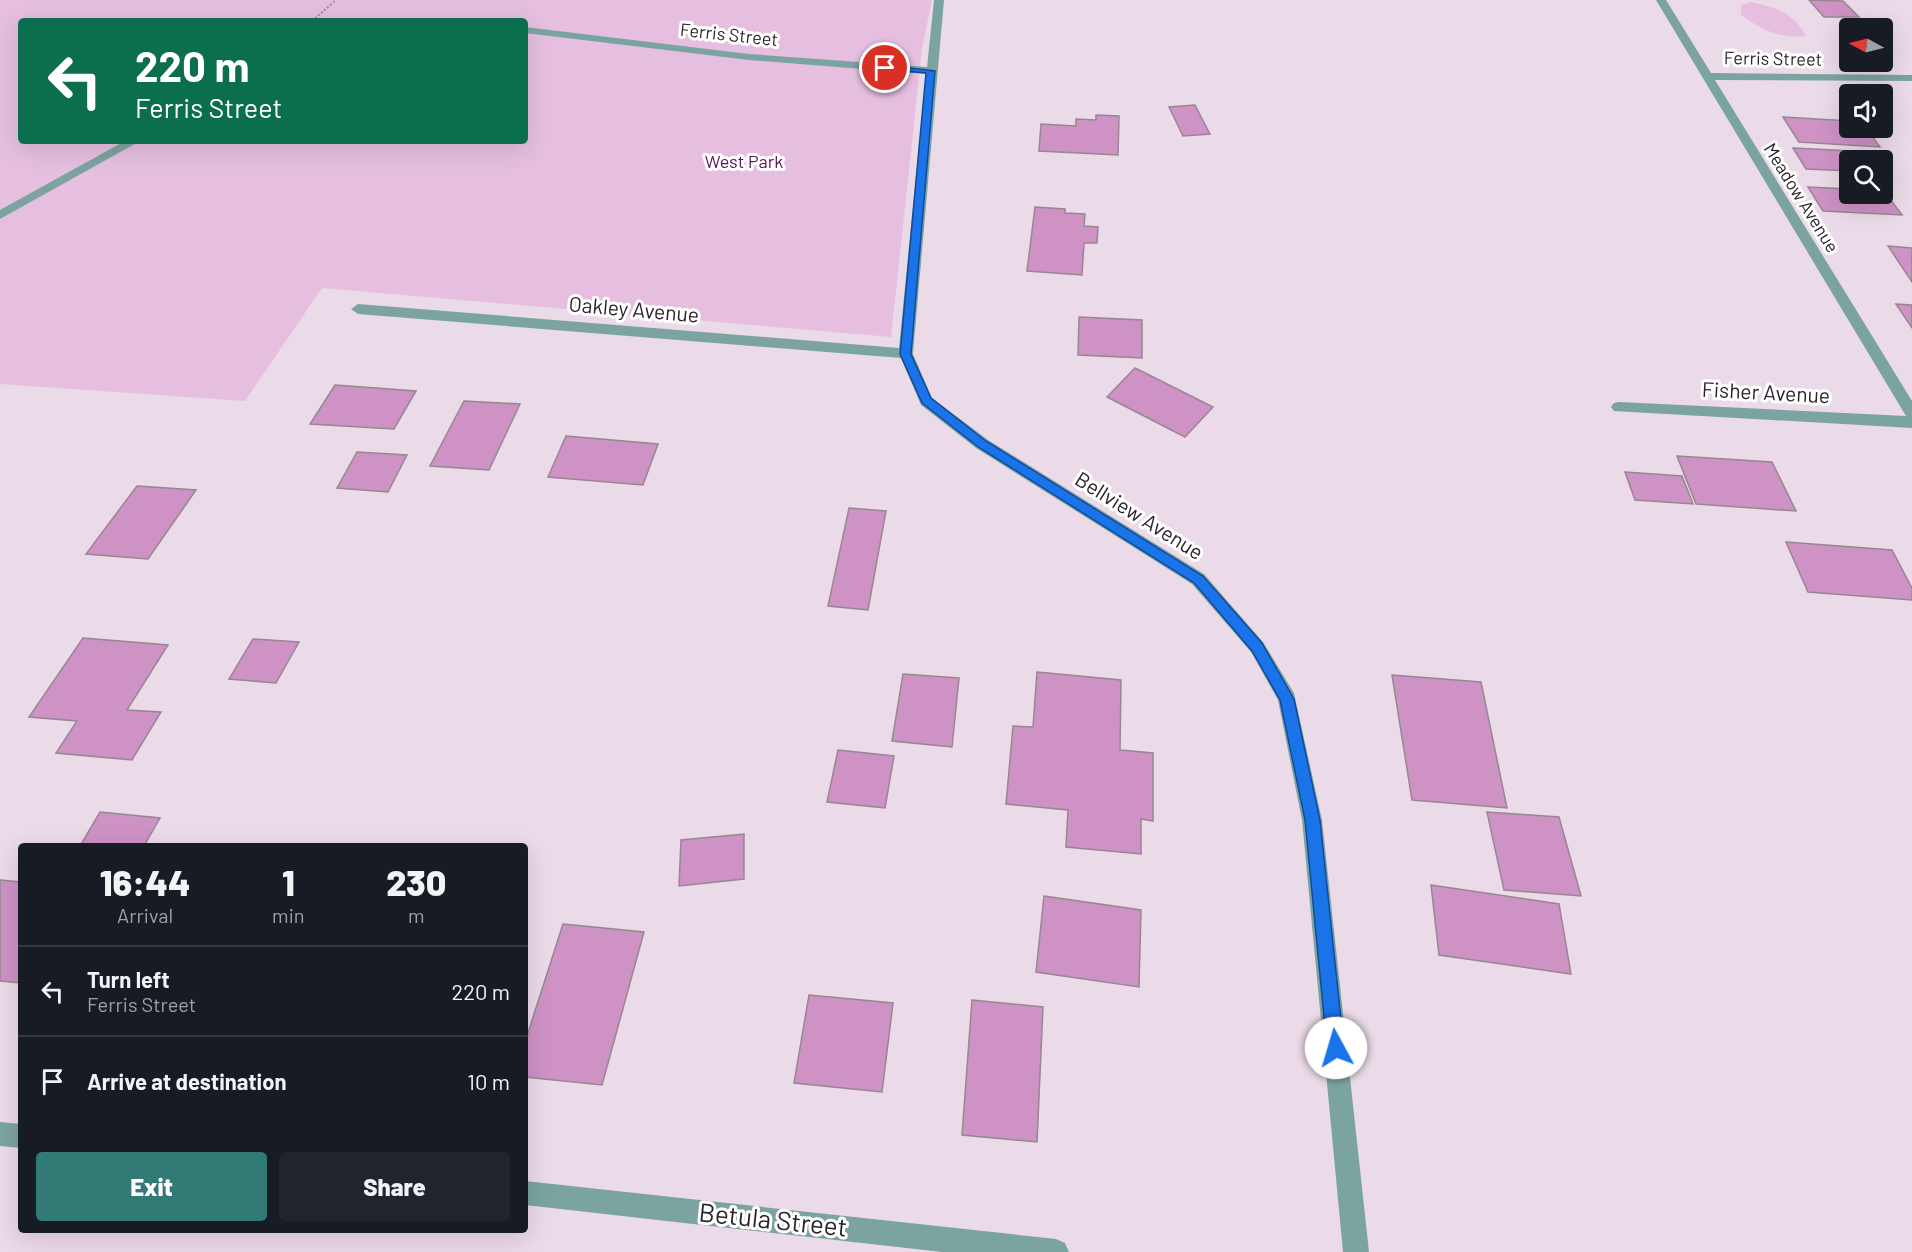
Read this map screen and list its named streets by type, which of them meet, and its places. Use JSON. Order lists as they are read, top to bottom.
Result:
{
  "streets": {
    "street": [
      "Ferris Street",
      "Meadow Avenue",
      "Oakley Avenue",
      "Fisher Avenue",
      "Bellview Avenue",
      "Betula Street"
    ]
  },
  "crossings": [
    ["Ferris Street", "Meadow Avenue"],
    ["Ferris Street", "Bellview Avenue"],
    ["Oakley Avenue", "Bellview Avenue"]
  ],
  "parks": ["West Park"],
  "north": "left",
  "page": {
    "turn": ["220 m", "Ferris Street"],
    "eta": [
      "16:44",
      "Arrival",
      "1",
      "min",
      "230",
      "m"
    ],
    "list": [
      {
        "name": "Turn left",
        "note": "Ferris Street",
        "value": "220 m"
      },
      {
        "name": "Arrive at destination",
        "value": "10 m"
      }
    ],
    "buttons": ["Exit", "Share"]
  }
}
